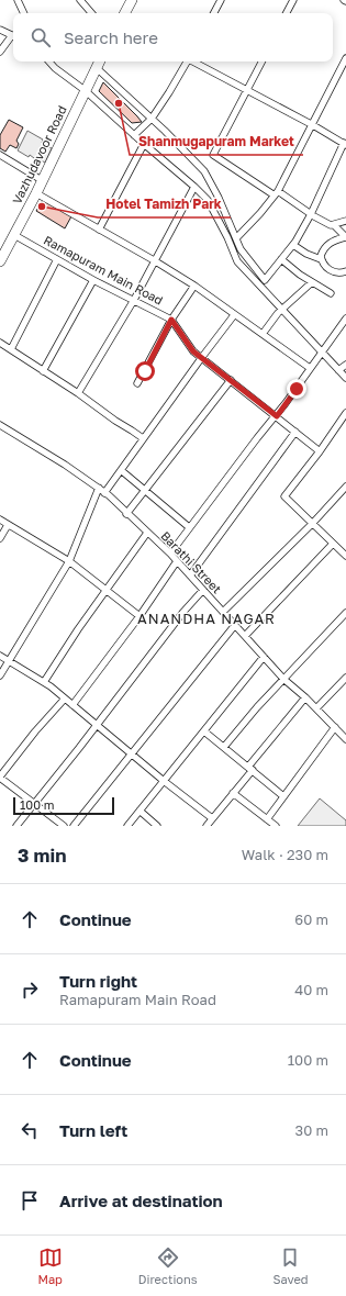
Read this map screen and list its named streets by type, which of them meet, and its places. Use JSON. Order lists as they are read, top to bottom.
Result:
{
  "streets": {
    "main road": ["Vazhudavoor Road"],
    "street": ["Ramapuram Main Road", "Barathi Street"]
  },
  "crossings": [
    ["Vazhudavoor Road", "Ramapuram Main Road"]
  ],
  "districts": ["ANANDHA NAGAR"],
  "places": ["Shanmugapuram Market", "Hotel Tamizh Park"],
  "scale_bar": "100 m",
  "page": {
    "search": "Search here",
    "scale": "100 m",
    "heading": ["3 min", "Walk · 230 m"],
    "list": [
      ["Continue", "60 m"],
      ["Turn right", "Ramapuram Main Road", "40 m"],
      ["Continue", "100 m"],
      ["Turn left", "30 m"],
      "Arrive at destination"
    ],
    "nav": ["Map", "Directions", "Saved"]
  }
}
